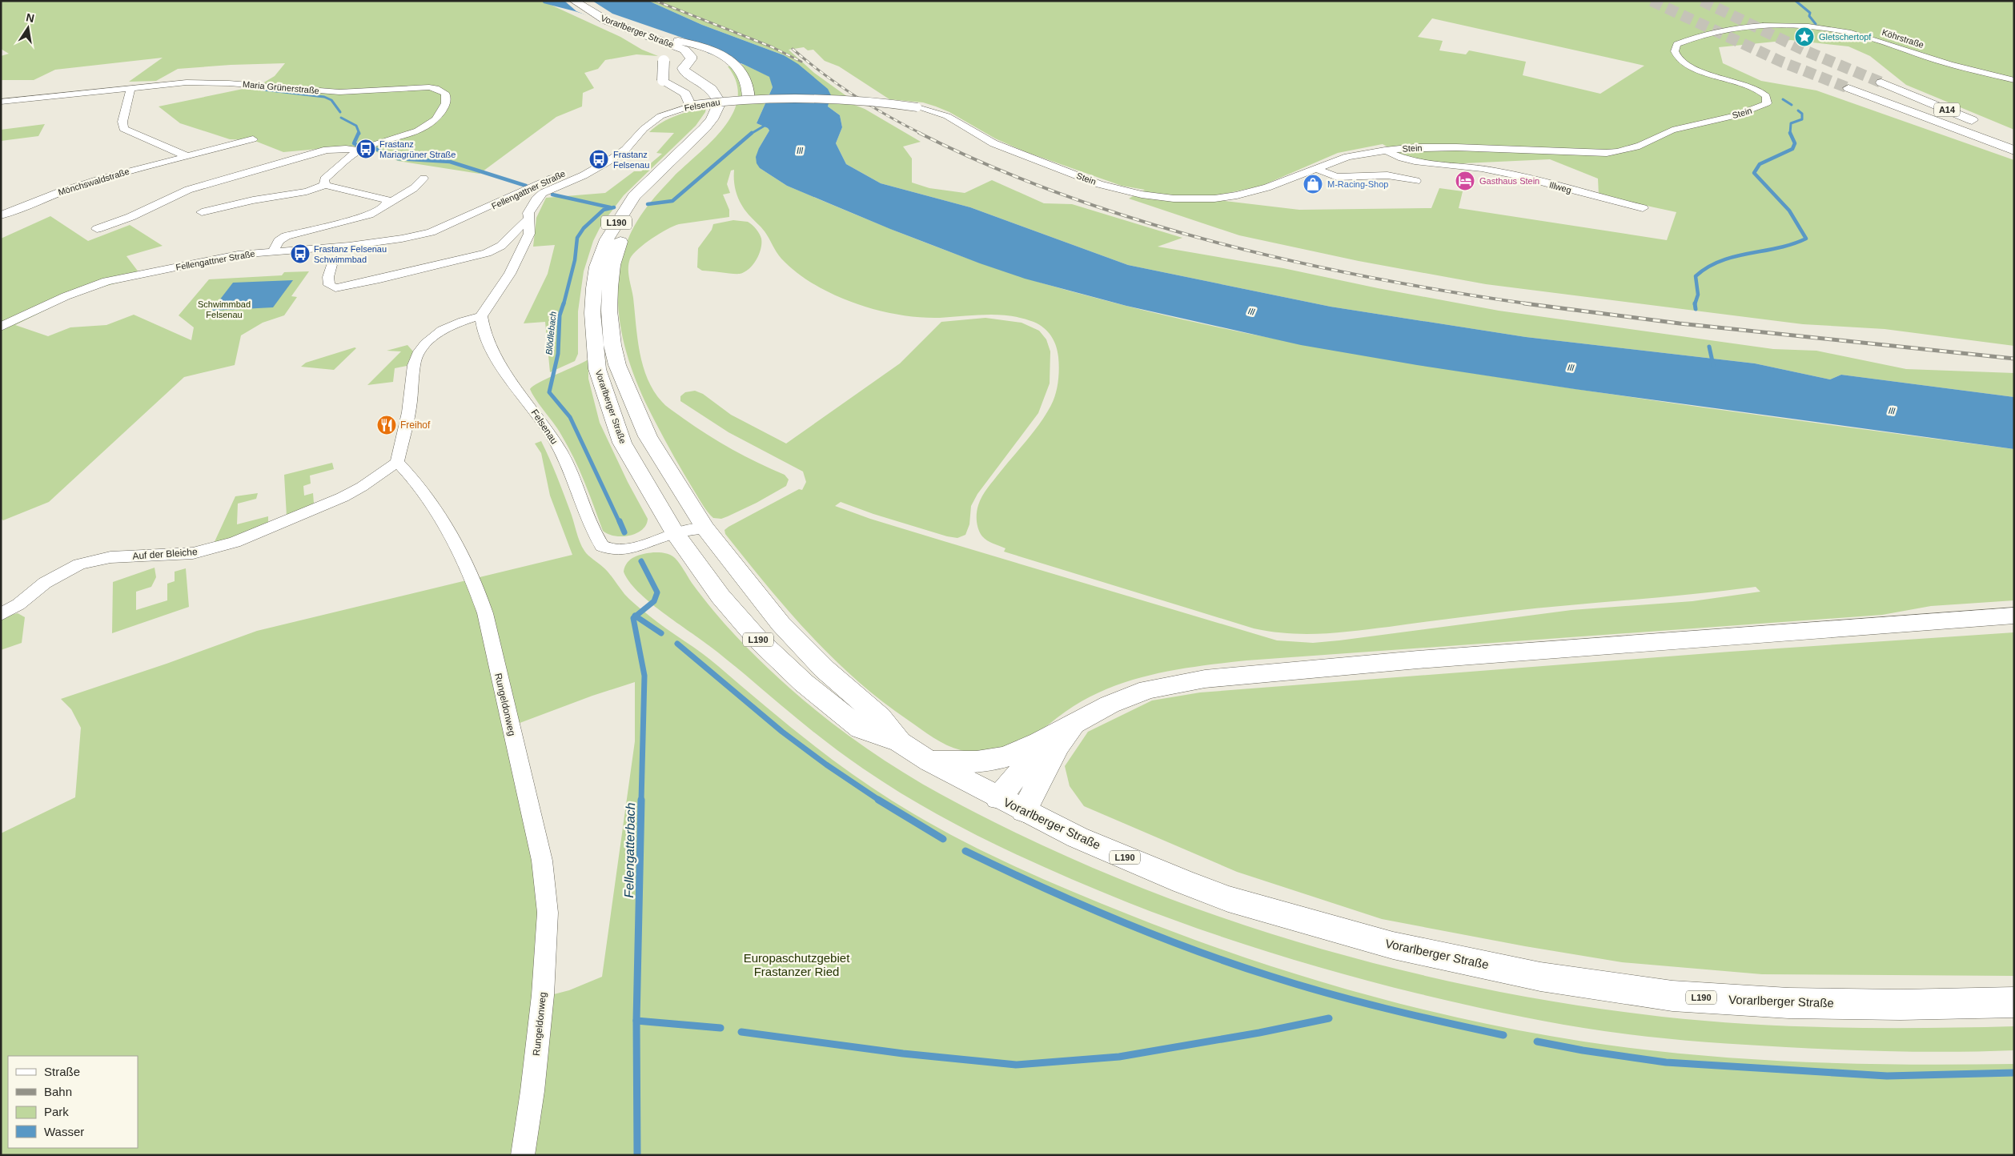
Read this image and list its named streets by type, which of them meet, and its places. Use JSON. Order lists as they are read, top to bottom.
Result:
{
  "streets": {
    "main road": ["Vorarlberger Straße", "A14", "L190"],
    "street": [
      "Köhrstraße",
      "Maria Grünerstraße",
      "Felsenau",
      "Stein",
      "Mönchswaldstraße",
      "Illweg",
      "Fellengattner Straße",
      "Auf der Bleiche",
      "Rungeldonweg"
    ]
  },
  "crossings": [
    ["Vorarlberger Straße", "Felsenau"],
    ["Köhrstraße", "Stein"],
    ["Felsenau", "Stein"],
    ["Felsenau", "Fellengattner Straße"],
    ["Stein", "Illweg"],
    ["Auf der Bleiche", "Rungeldonweg"]
  ],
  "water": ["Ill", "Blödlebach", "Fellengatterbach"],
  "parks": ["Schwimmbad Felsenau", "Europaschutzgebiet Frastanzer Ried"],
  "places": {
    "place": ["Gletschertopf"],
    "bus stop": ["Frastanz Mariagrüner Straße", "Frastanz Felsenau", "Frastanz Felsenau Schwimmbad"],
    "hotel": ["Gasthaus Stein"],
    "shop": ["M-Racing-Shop"],
    "restaurant": ["Freihof"]
  },
  "legend": [
    "Straße",
    "Bahn",
    "Park",
    "Wasser"
  ],
  "north": "top"
}
